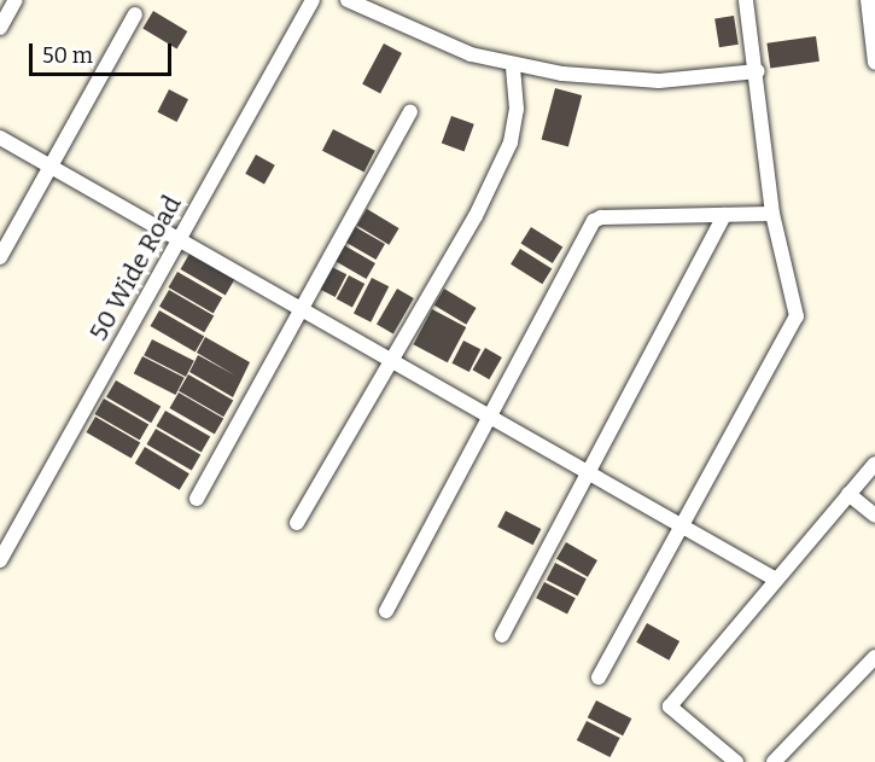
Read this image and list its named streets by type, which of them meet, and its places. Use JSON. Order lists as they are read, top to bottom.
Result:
{
  "streets": {
    "street": ["50 Wide Road"]
  },
  "scale_bar": "50 m"
}
